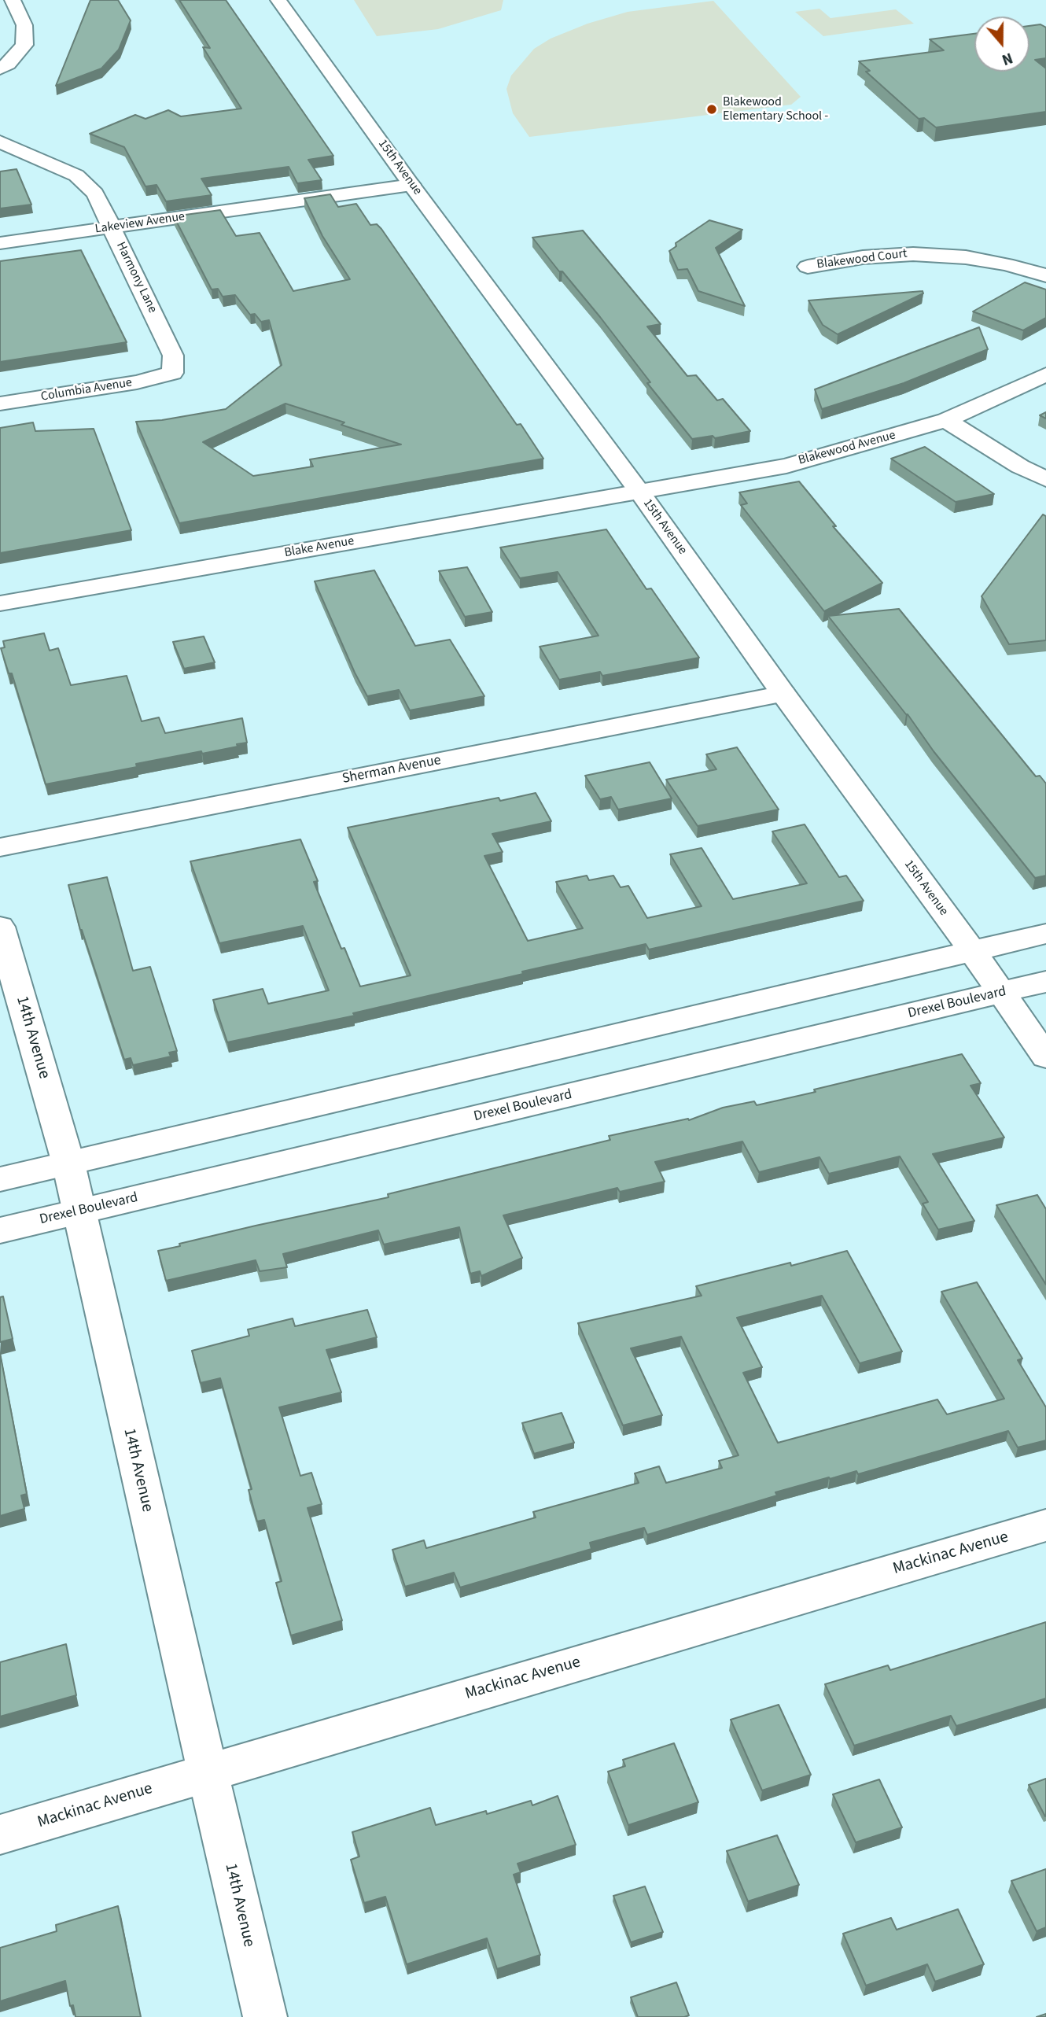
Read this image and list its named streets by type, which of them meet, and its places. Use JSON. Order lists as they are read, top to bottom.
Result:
{
  "streets": {
    "street": [
      "15th Avenue",
      "Lakeview Avenue",
      "Blakewood Court",
      "Harmony Lane",
      "Columbia Avenue",
      "Blakewood Avenue",
      "Blake Avenue",
      "Sherman Avenue",
      "Drexel Boulevard",
      "14th Avenue",
      "Mackinac Avenue"
    ]
  },
  "crossings": [
    ["15th Avenue", "Lakeview Avenue"],
    ["15th Avenue", "Blakewood Avenue"],
    ["15th Avenue", "Blake Avenue"],
    ["15th Avenue", "Sherman Avenue"],
    ["15th Avenue", "Drexel Boulevard"],
    ["Lakeview Avenue", "Harmony Lane"],
    ["Harmony Lane", "Columbia Avenue"],
    ["Blakewood Avenue", "Blake Avenue"],
    ["Drexel Boulevard", "14th Avenue"],
    ["14th Avenue", "Mackinac Avenue"]
  ],
  "places": ["Blakewood Elementary School -"],
  "north": "bottom"
}
